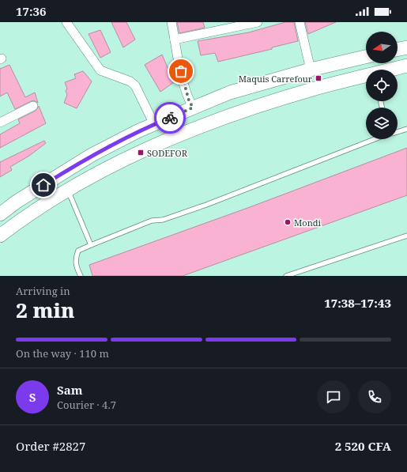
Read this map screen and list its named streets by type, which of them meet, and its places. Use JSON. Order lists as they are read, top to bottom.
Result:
{
  "places": {
    "transit": ["Maquis Carrefour", "SODEFOR"],
    "other": ["Mondi"]
  },
  "north": "left",
  "page": {
    "status": "17:36",
    "heading": ["2 min", "Arriving in", "17:38–17:43"],
    "panel": [
      "Sam",
      "Courier · 4.7",
      "Order #2827",
      "2 520 CFA"
    ],
    "bar": "On the way · 110 m",
    "round": "S"
  }
}
